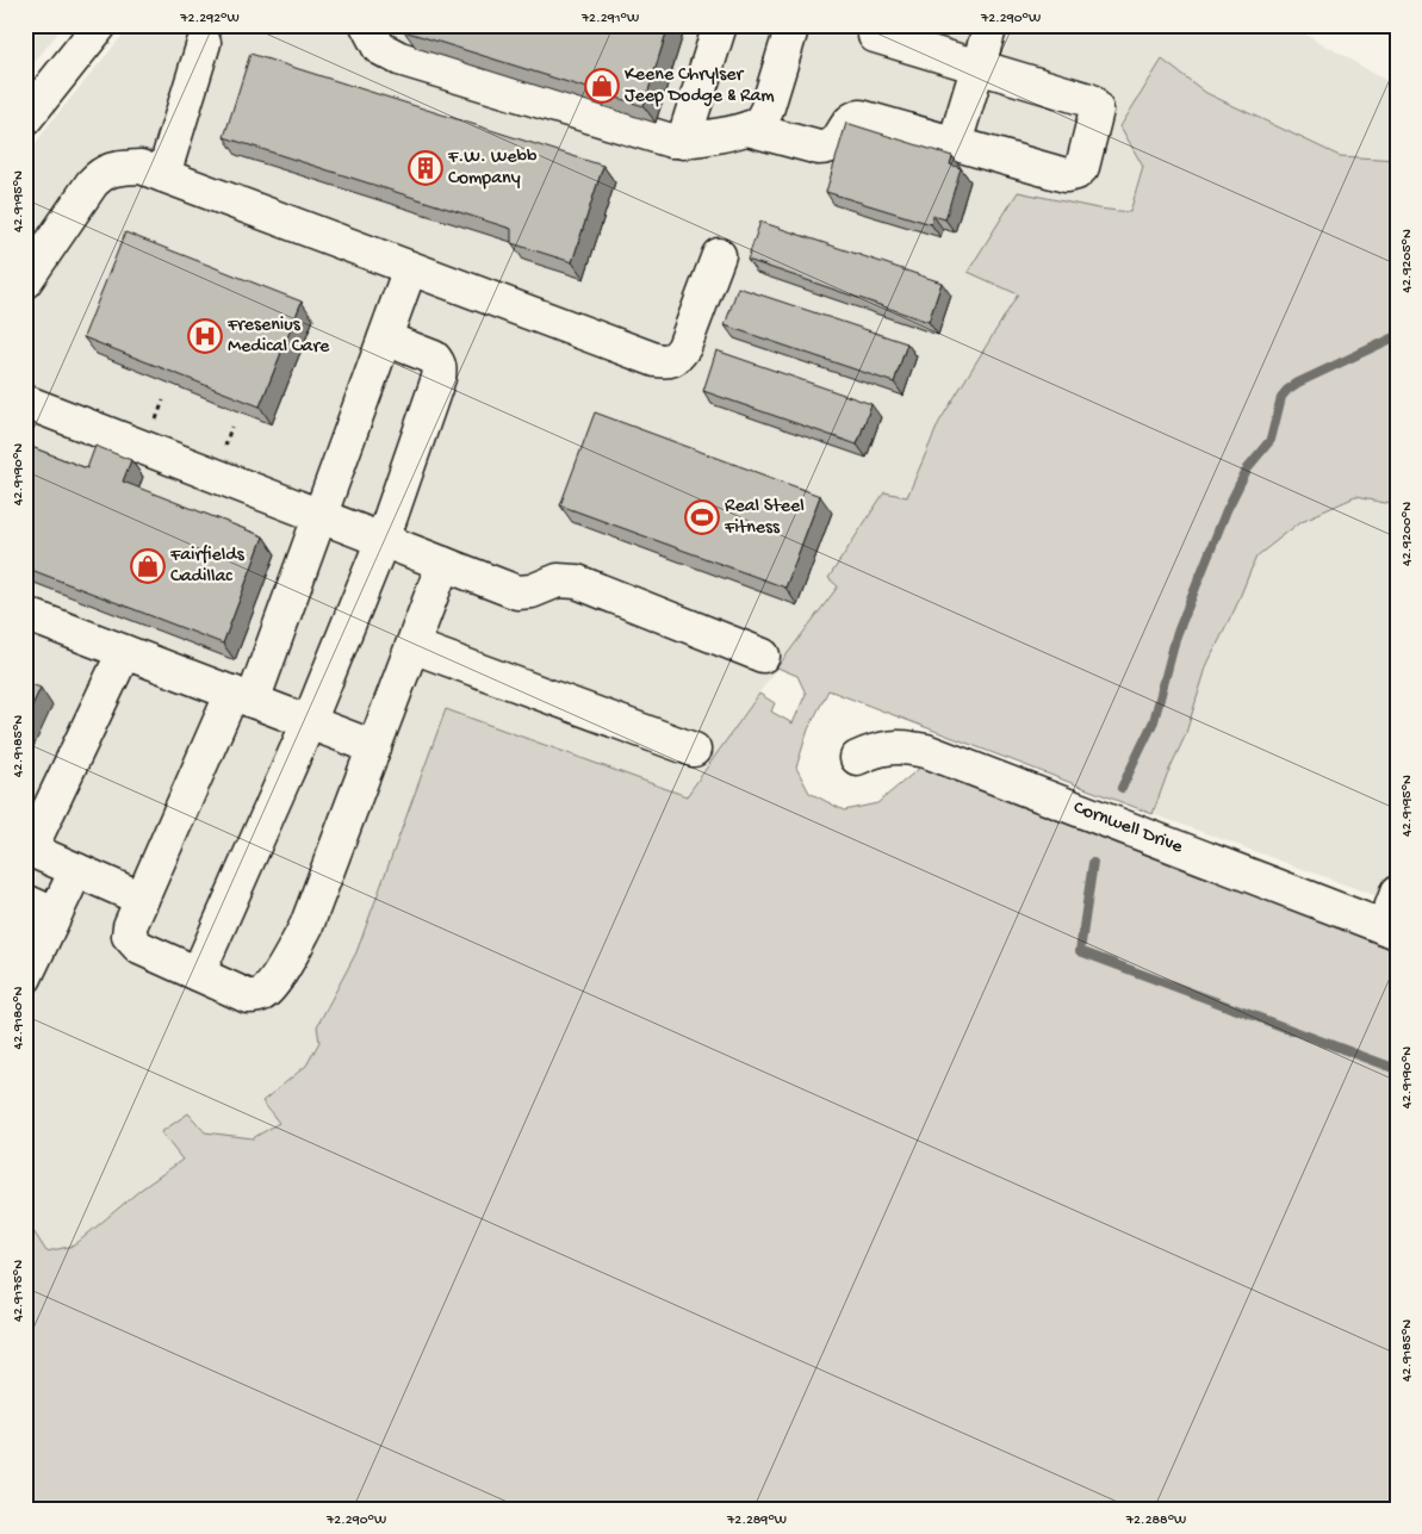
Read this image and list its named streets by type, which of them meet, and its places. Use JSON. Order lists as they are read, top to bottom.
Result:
{
  "streets": {
    "street": ["Cornwell Drive"]
  },
  "places": {
    "shop": ["Keene Chrylser Jeep Dodge & Ram", "Fairfields Cadillac"],
    "building": ["F.W. Webb Company"],
    "hospital": ["Fresenius Medical Care"],
    "sports": ["Real Steel Fitness"]
  },
  "coordinates": [
    "72.292°W",
    "72.291°W",
    "72.290°W",
    "42.9195°N",
    "42.9205°N",
    "42.9190°N",
    "42.9200°N",
    "42.9185°N",
    "42.9180°N",
    "42.9175°N",
    "72.289°W",
    "72.288°W"
  ]
}
